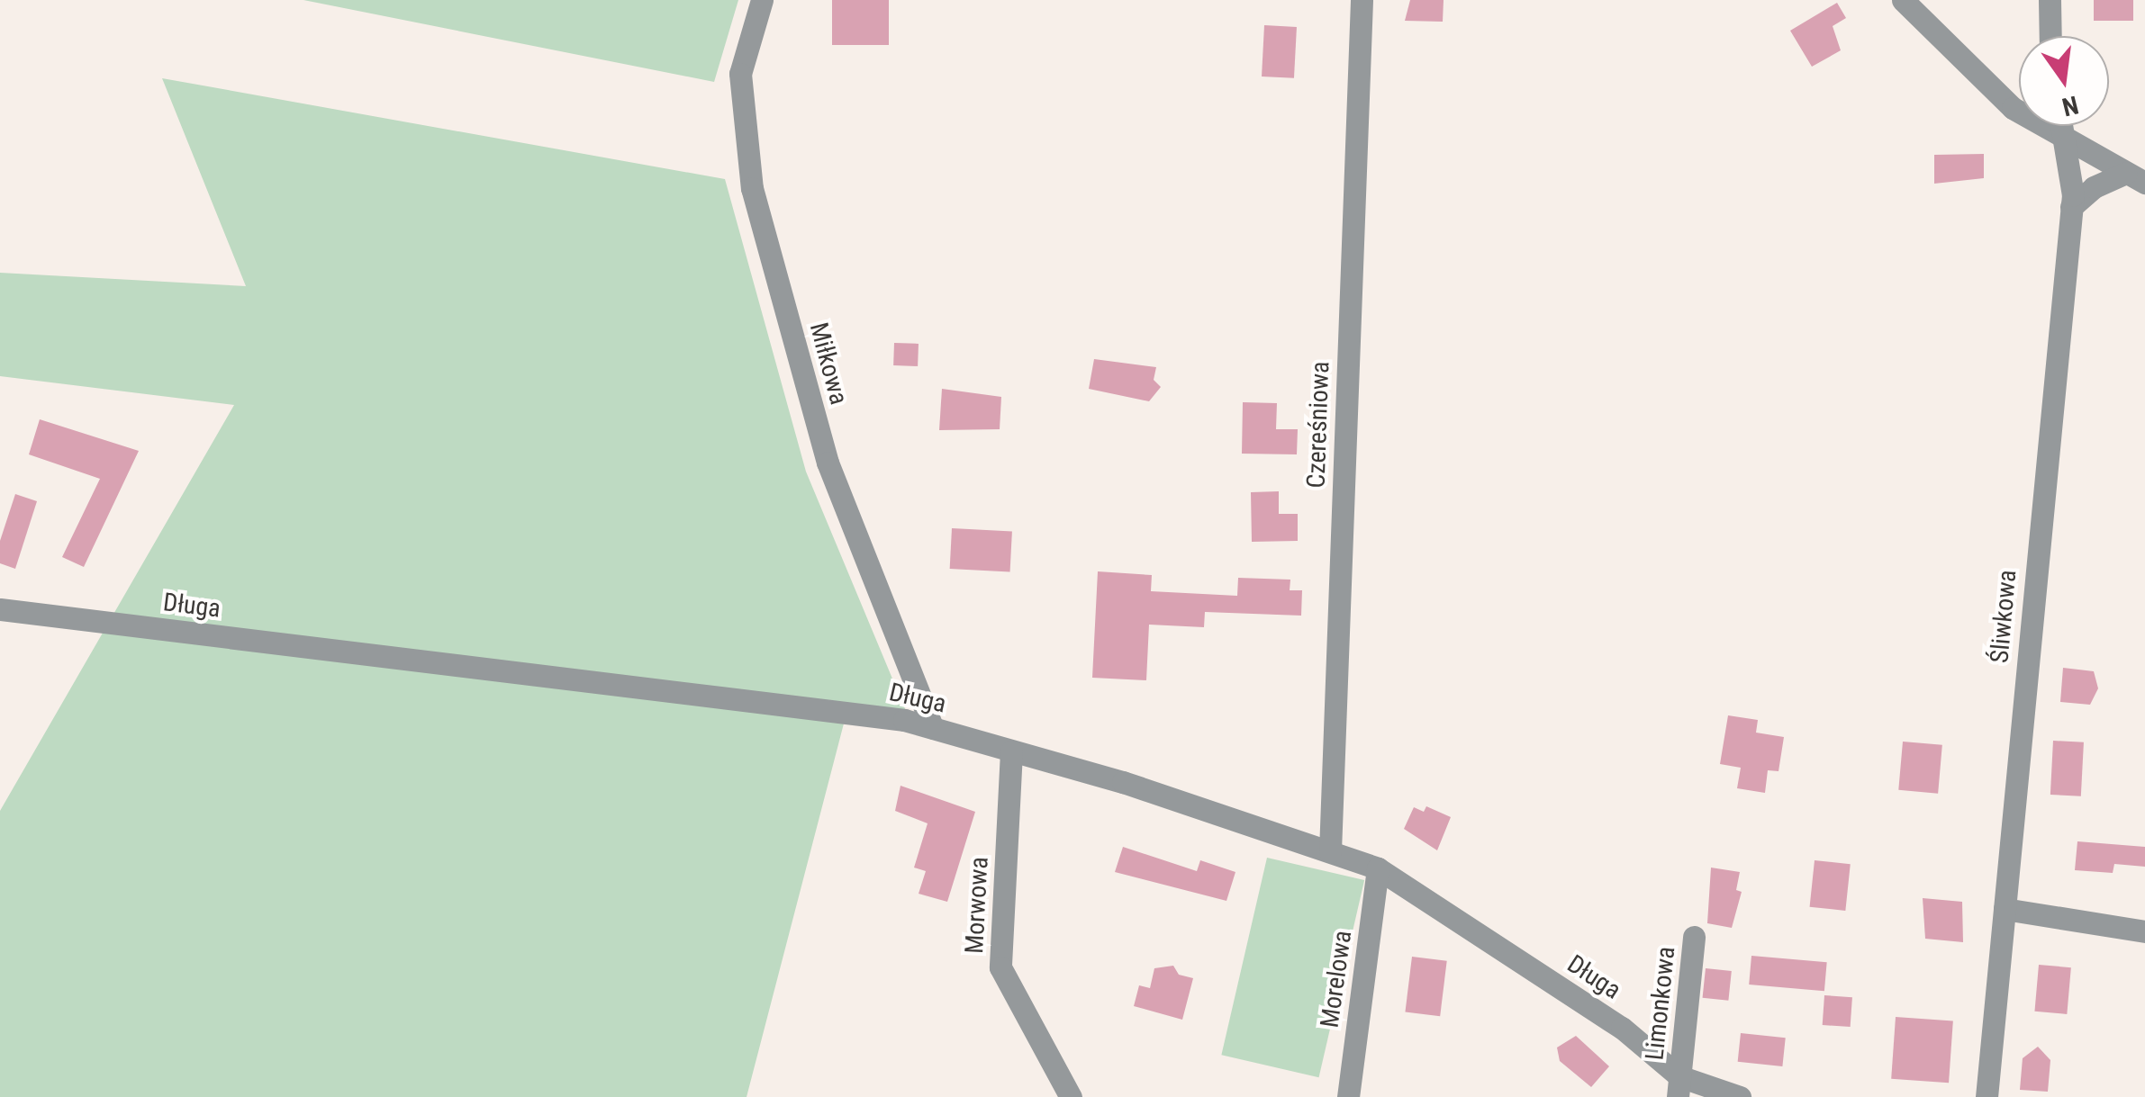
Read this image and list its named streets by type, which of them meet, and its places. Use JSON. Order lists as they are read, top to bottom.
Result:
{
  "streets": {
    "street": [
      "Miłkowa",
      "Czereśniowa",
      "Długa",
      "Śliwkowa",
      "Morwowa",
      "Morelowa",
      "Limonkowa"
    ]
  },
  "crossings": [
    ["Miłkowa", "Długa"],
    ["Czereśniowa", "Długa"],
    ["Długa", "Morwowa"],
    ["Długa", "Morelowa"],
    ["Długa", "Limonkowa"]
  ],
  "north": "bottom"
}
